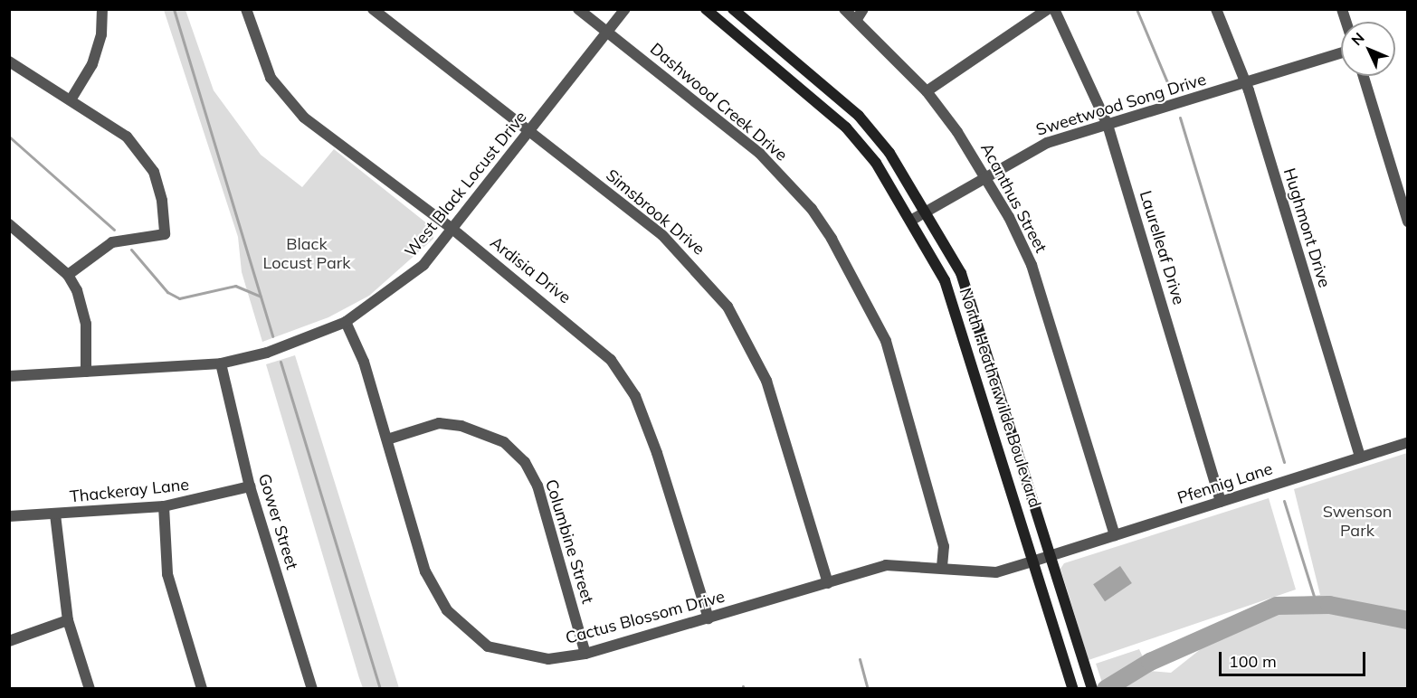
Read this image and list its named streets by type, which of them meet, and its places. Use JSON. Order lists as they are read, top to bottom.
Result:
{
  "streets": {
    "main road": ["North Heatherwilde Boulevard"],
    "street": [
      "Dashwood Creek Drive",
      "Sweetwood Song Drive",
      "West Black Locust Drive",
      "Acanthus Street",
      "Simsbrook Drive",
      "Hughmont Drive",
      "Laurelleaf Drive",
      "Ardisia Drive",
      "Pfennig Lane",
      "Thackeray Lane",
      "Gower Street",
      "Columbine Street",
      "Cactus Blossom Drive"
    ]
  },
  "crossings": [
    ["Dashwood Creek Drive", "West Black Locust Drive"],
    ["Dashwood Creek Drive", "Cactus Blossom Drive"],
    ["Sweetwood Song Drive", "Acanthus Street"],
    ["Sweetwood Song Drive", "Hughmont Drive"],
    ["Sweetwood Song Drive", "Laurelleaf Drive"],
    ["Sweetwood Song Drive", "North Heatherwilde Boulevard"],
    ["West Black Locust Drive", "Simsbrook Drive"],
    ["West Black Locust Drive", "Ardisia Drive"],
    ["West Black Locust Drive", "Gower Street"],
    ["West Black Locust Drive", "Cactus Blossom Drive"],
    ["Acanthus Street", "Pfennig Lane"],
    ["Simsbrook Drive", "Cactus Blossom Drive"],
    ["Hughmont Drive", "Pfennig Lane"],
    ["Laurelleaf Drive", "Pfennig Lane"],
    ["Ardisia Drive", "Cactus Blossom Drive"],
    ["North Heatherwilde Boulevard", "Pfennig Lane"],
    ["North Heatherwilde Boulevard", "Cactus Blossom Drive"],
    ["Pfennig Lane", "Cactus Blossom Drive"],
    ["Thackeray Lane", "Gower Street"],
    ["Columbine Street", "Cactus Blossom Drive"]
  ],
  "parks": ["Black Locust Park", "Swenson Park"],
  "scale_bar": "100 m",
  "north": "top left"
}
